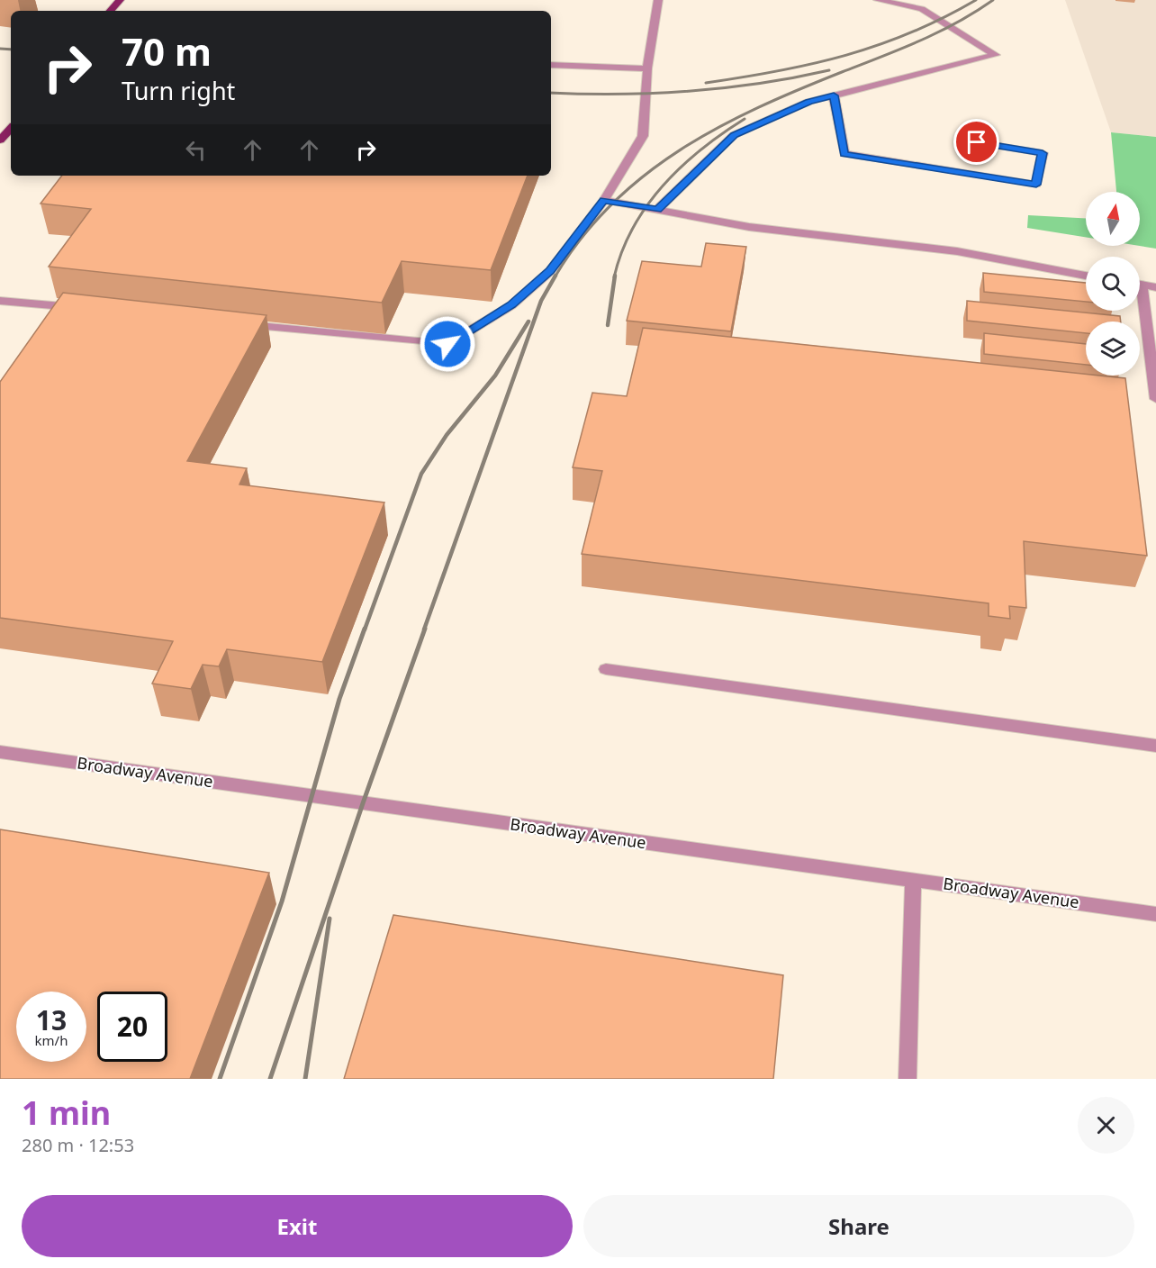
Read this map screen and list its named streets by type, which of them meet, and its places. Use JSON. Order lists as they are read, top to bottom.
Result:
{
  "streets": {
    "street": ["Broadway Avenue"]
  },
  "north": "top",
  "page": {
    "turn": ["70 m", "Turn right"],
    "speed": "13 km/h",
    "limit": "20",
    "heading": ["1 min", "280 m · 12:53"],
    "buttons": ["Exit", "Share"]
  }
}
